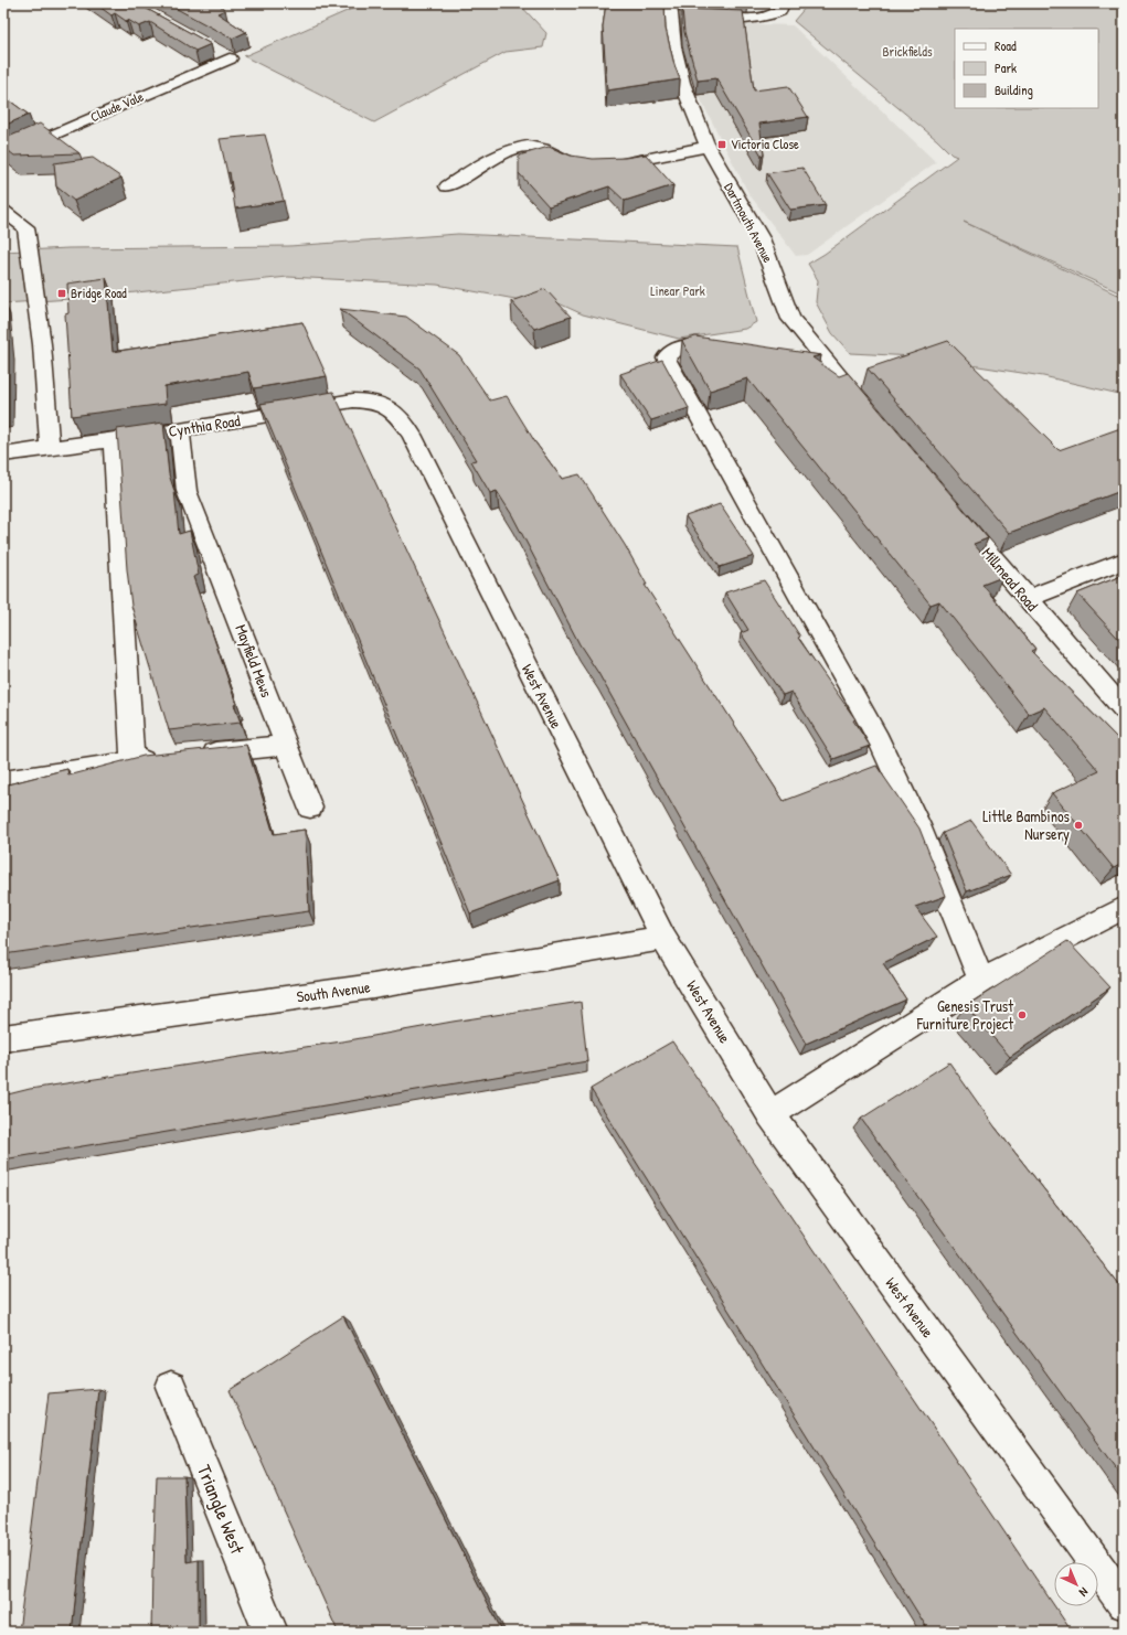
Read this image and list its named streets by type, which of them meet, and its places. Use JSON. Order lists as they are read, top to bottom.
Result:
{
  "streets": {
    "street": [
      "Claude Vale",
      "Dartmouth Avenue",
      "Cynthia Road",
      "Millmead Road",
      "Mayfield Mews",
      "West Avenue",
      "South Avenue",
      "Triangle West"
    ]
  },
  "crossings": [
    ["Cynthia Road", "Mayfield Mews"],
    ["Cynthia Road", "West Avenue"],
    ["West Avenue", "South Avenue"]
  ],
  "parks": ["Brickfields", "Linear Park"],
  "places": {
    "transit": ["Victoria Close", "Bridge Road"],
    "other": ["Little Bambinos Nursery", "Genesis Trust Furniture Project"]
  },
  "legend": ["Road", "Park", "Building"],
  "north": "bottom right"
}
